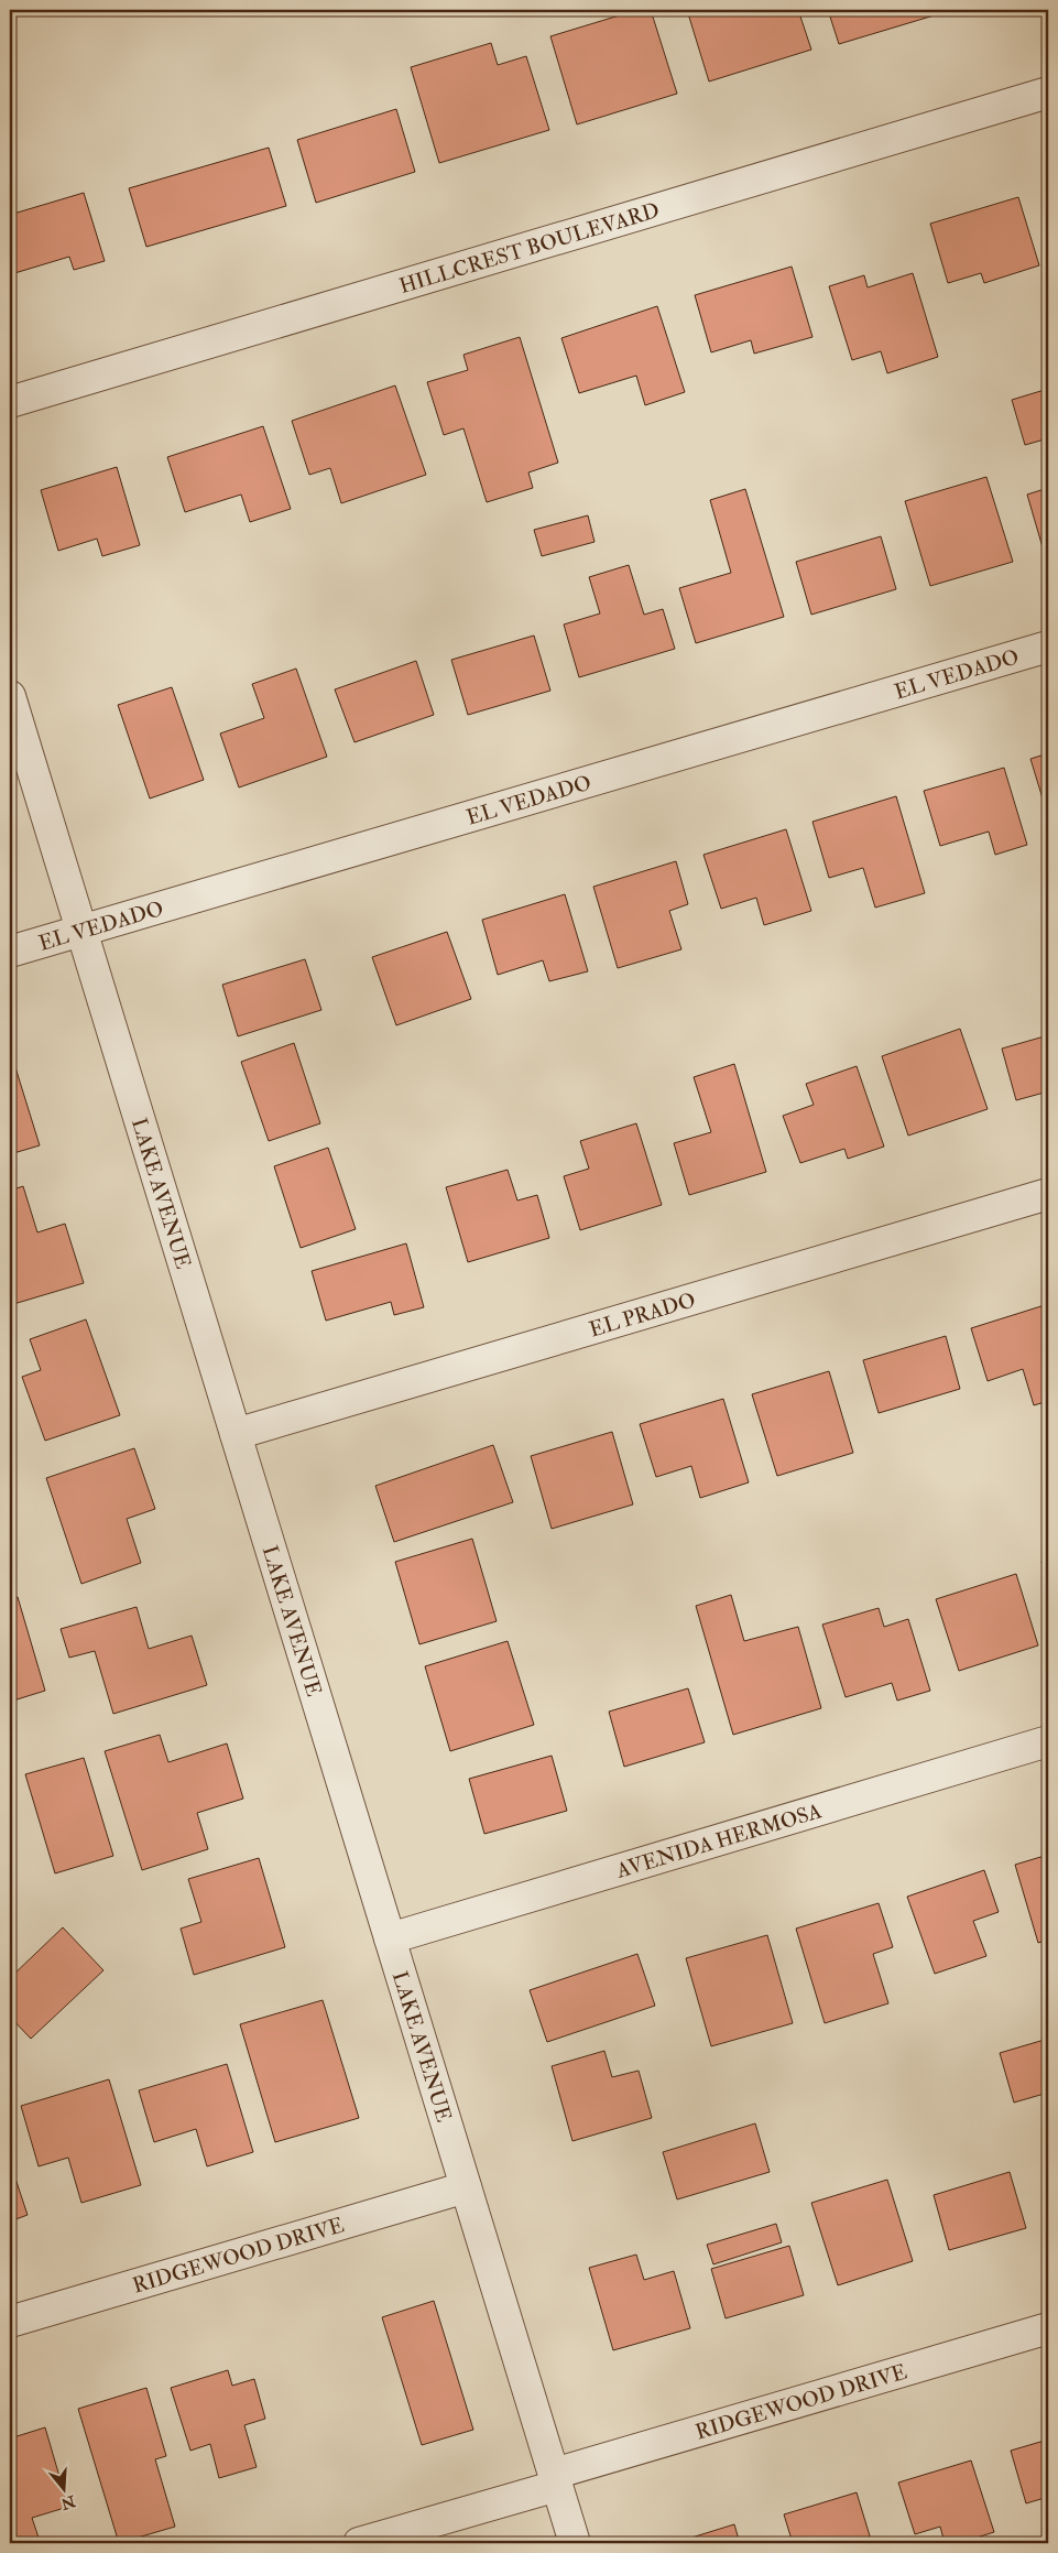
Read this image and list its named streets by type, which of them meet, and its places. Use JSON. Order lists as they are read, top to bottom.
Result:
{
  "streets": {
    "street": [
      "HILLCREST BOULEVARD",
      "EL VEDADO",
      "LAKE AVENUE",
      "EL PRADO",
      "AVENIDA HERMOSA",
      "RIDGEWOOD DRIVE"
    ]
  },
  "crossings": [
    ["EL VEDADO", "LAKE AVENUE"],
    ["LAKE AVENUE", "EL PRADO"],
    ["LAKE AVENUE", "AVENIDA HERMOSA"],
    ["LAKE AVENUE", "RIDGEWOOD DRIVE"]
  ],
  "north": "bottom"
}
